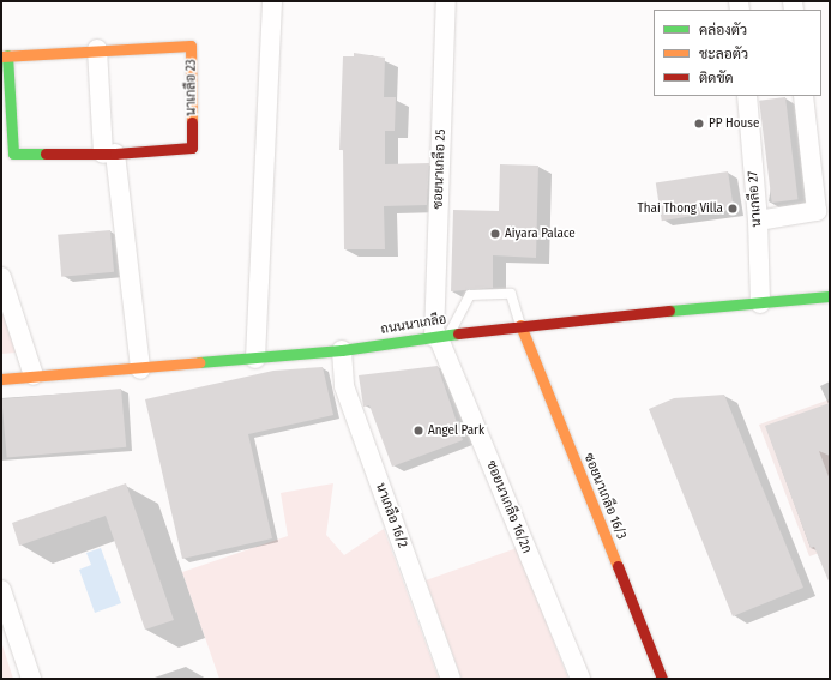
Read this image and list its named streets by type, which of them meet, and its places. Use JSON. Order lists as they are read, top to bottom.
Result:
{
  "streets": {
    "street": [
      "นาเกลือ 23",
      "ซอยนาเกลือ 25",
      "นาเกลือ 27",
      "ถนนนาเกลือ",
      "ซอยนาเกลือ 16/3",
      "ซอยนาเกลือ 16/2ก",
      "นาเกลือ 16/2"
    ]
  },
  "crossings": [
    ["ซอยนาเกลือ 25", "ถนนนาเกลือ"],
    ["ซอยนาเกลือ 25", "ซอยนาเกลือ 16/2ก"],
    ["นาเกลือ 27", "ถนนนาเกลือ"],
    ["ถนนนาเกลือ", "ซอยนาเกลือ 16/3"],
    ["ถนนนาเกลือ", "ซอยนาเกลือ 16/2ก"],
    ["ถนนนาเกลือ", "นาเกลือ 16/2"]
  ],
  "places": [
    "PP House",
    "Thai Thong Villa",
    "Aiyara Palace",
    "Angel Park"
  ],
  "legend": ["คล่องตัว", "ชะลอตัว", "ติดขัด"]
}
